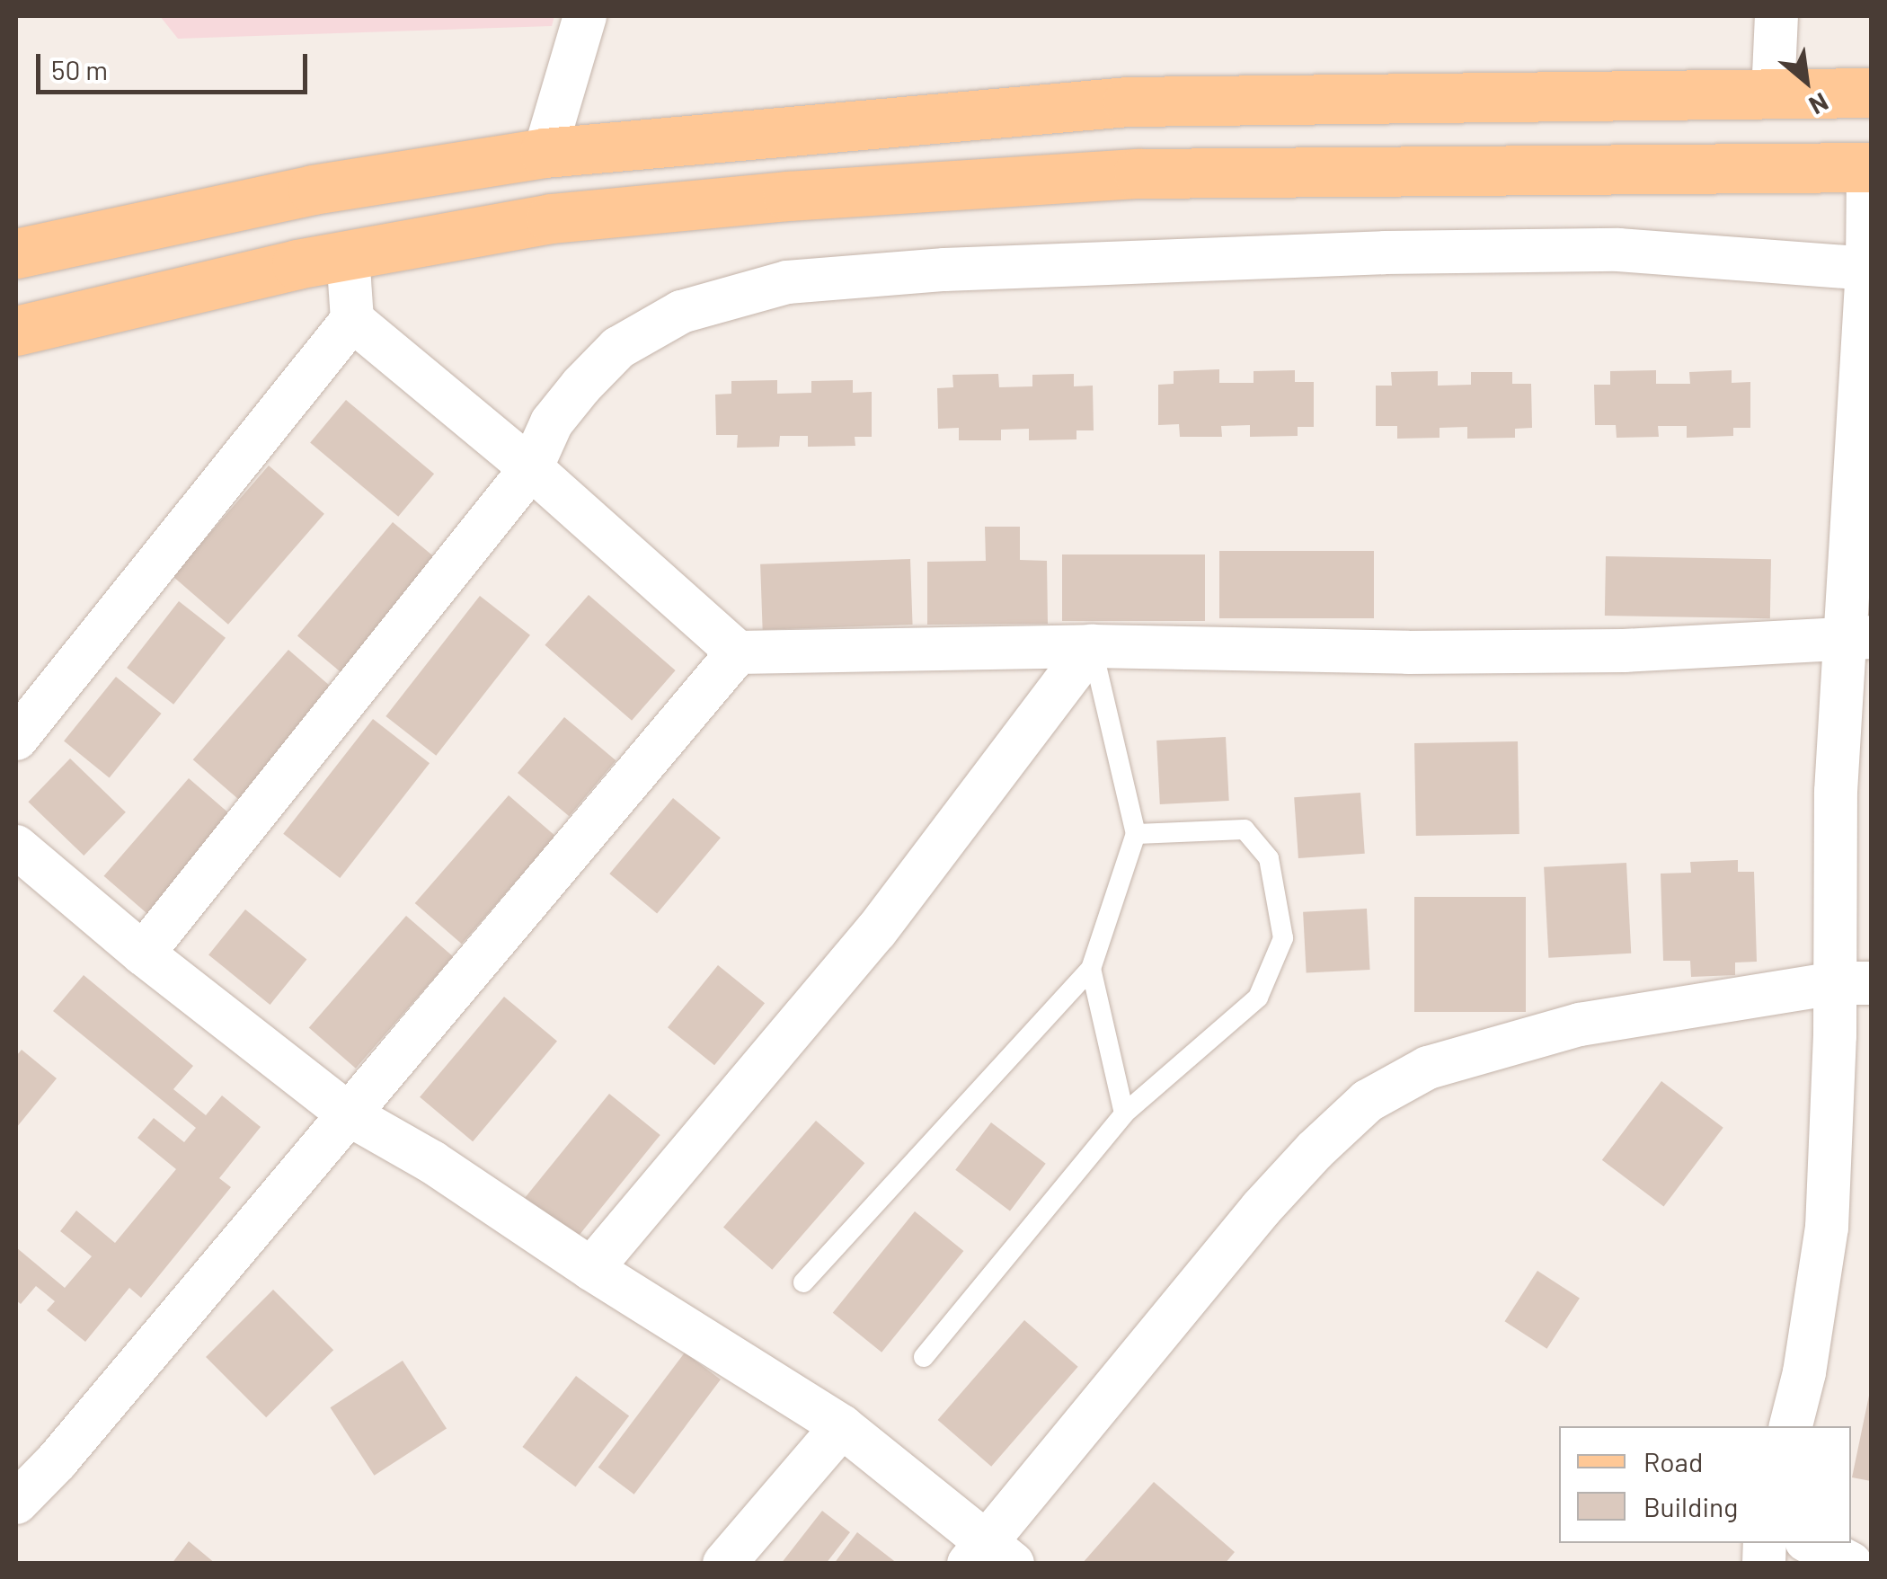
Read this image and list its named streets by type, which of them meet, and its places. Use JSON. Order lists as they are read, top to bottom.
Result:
{
  "legend": ["Road", "Building"],
  "scale_bar": "50 m",
  "north": "bottom right"
}
